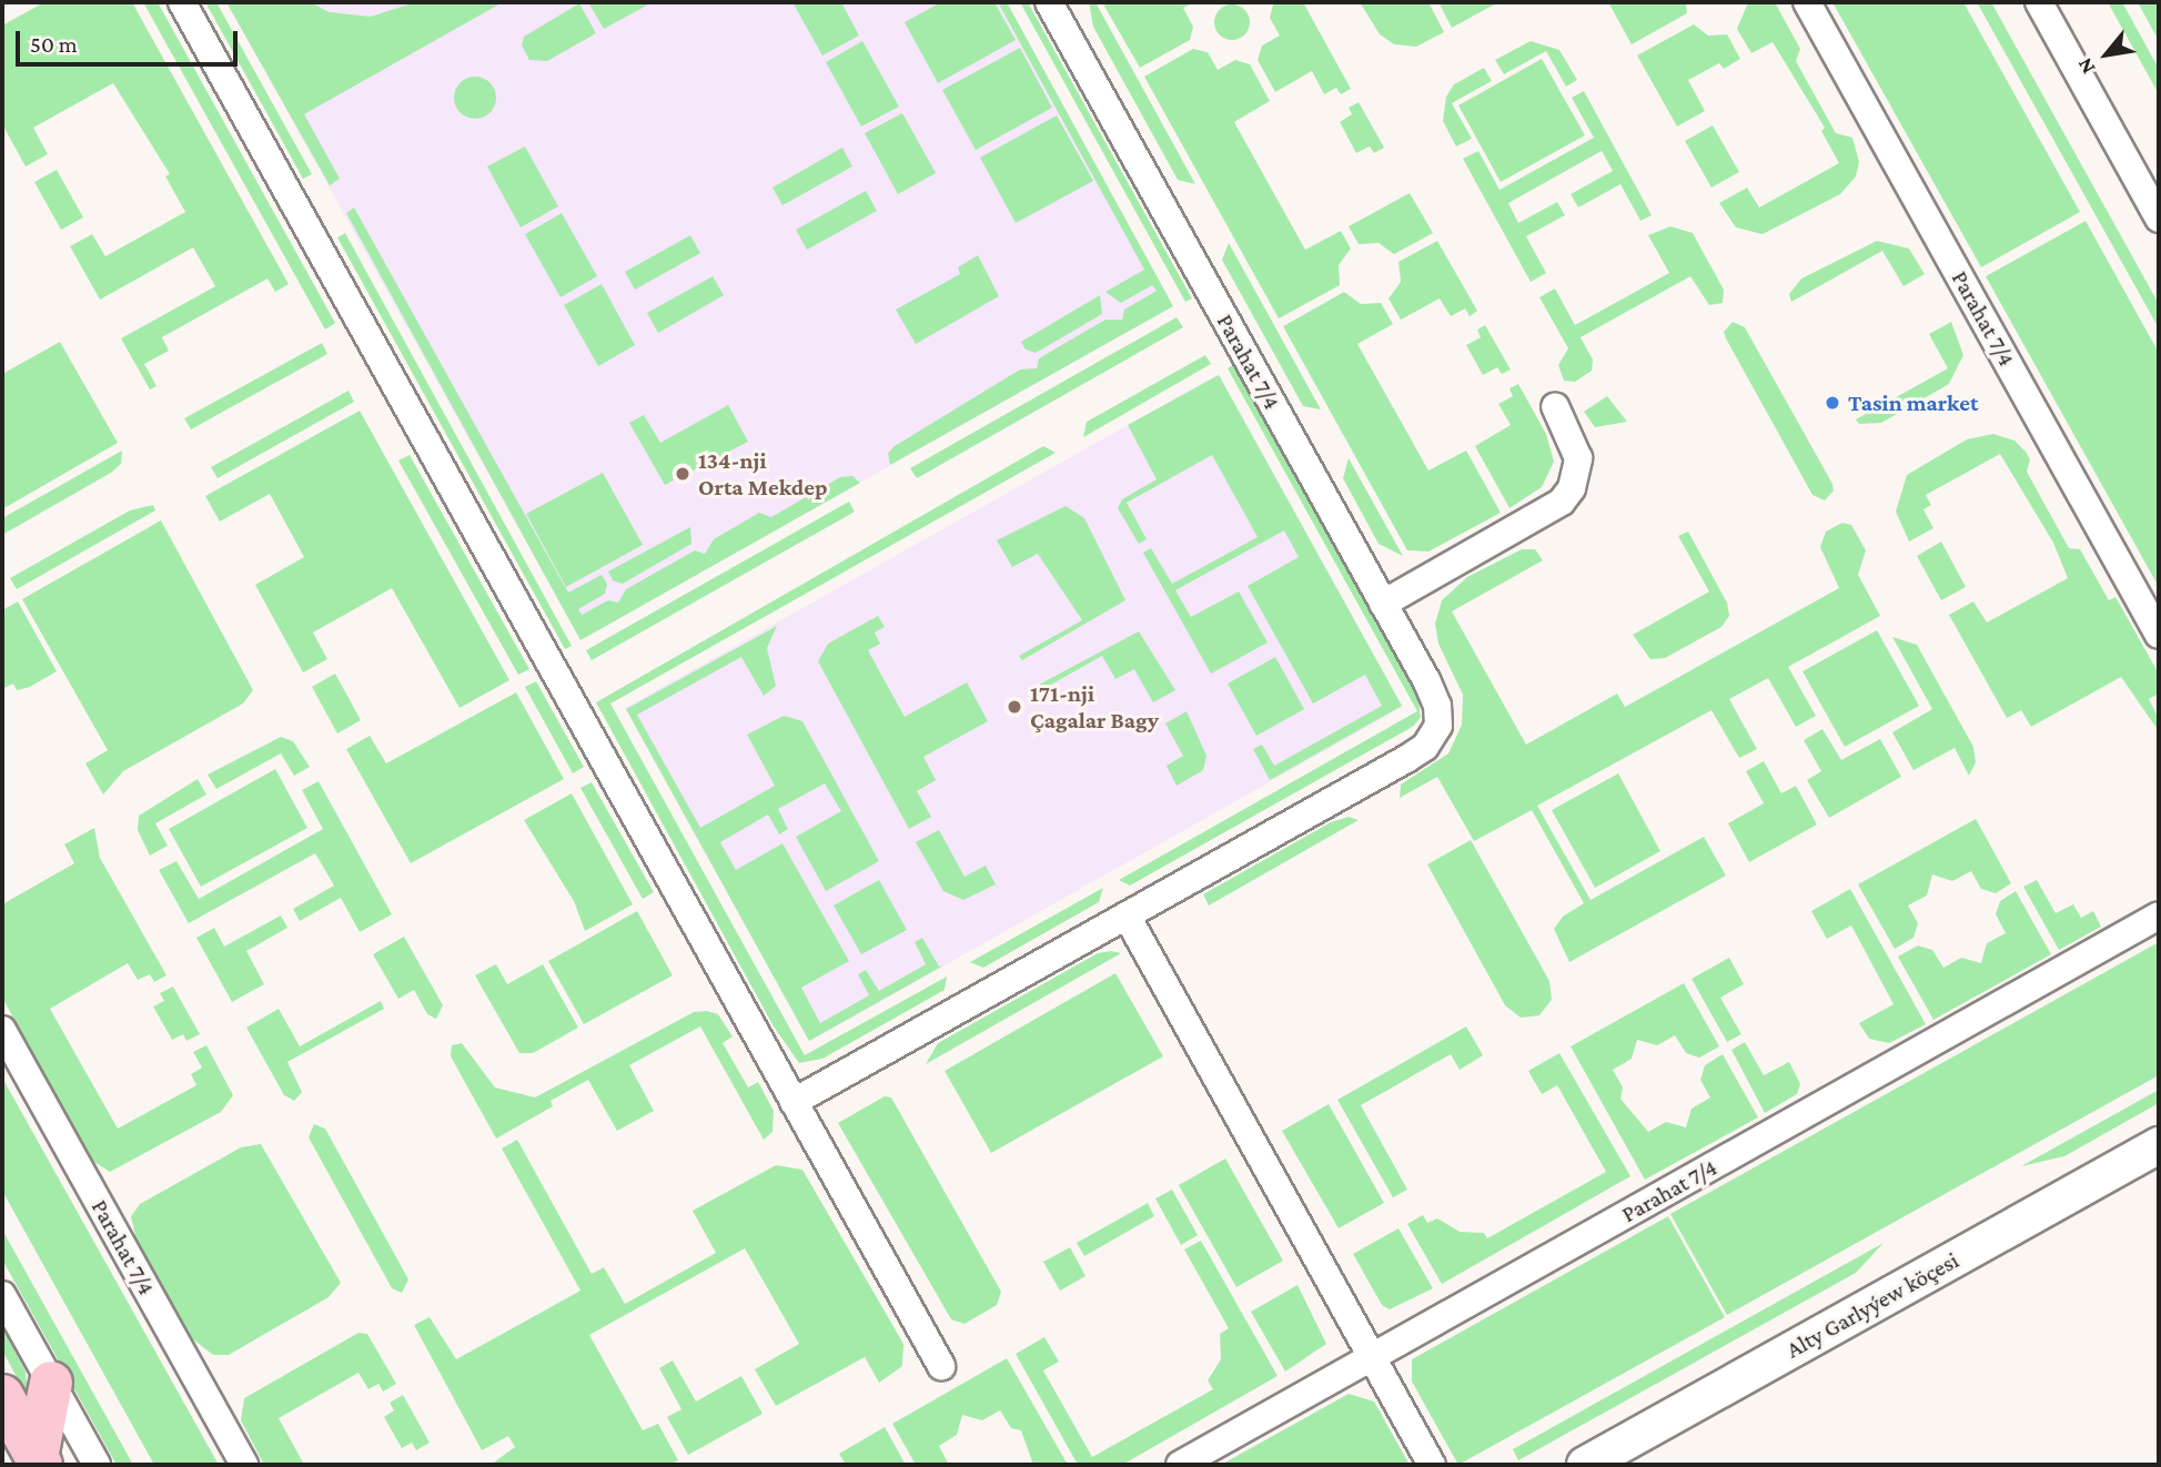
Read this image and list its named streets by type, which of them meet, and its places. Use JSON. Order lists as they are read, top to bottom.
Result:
{
  "streets": {
    "street": ["Parahat 7/4", "Alty Garlyýew köçesi"]
  },
  "places": ["Tasin market", "134-nji Orta Mekdep", "171-nji Çagalar Bagy"],
  "scale_bar": "50 m",
  "north": "bottom left"
}
